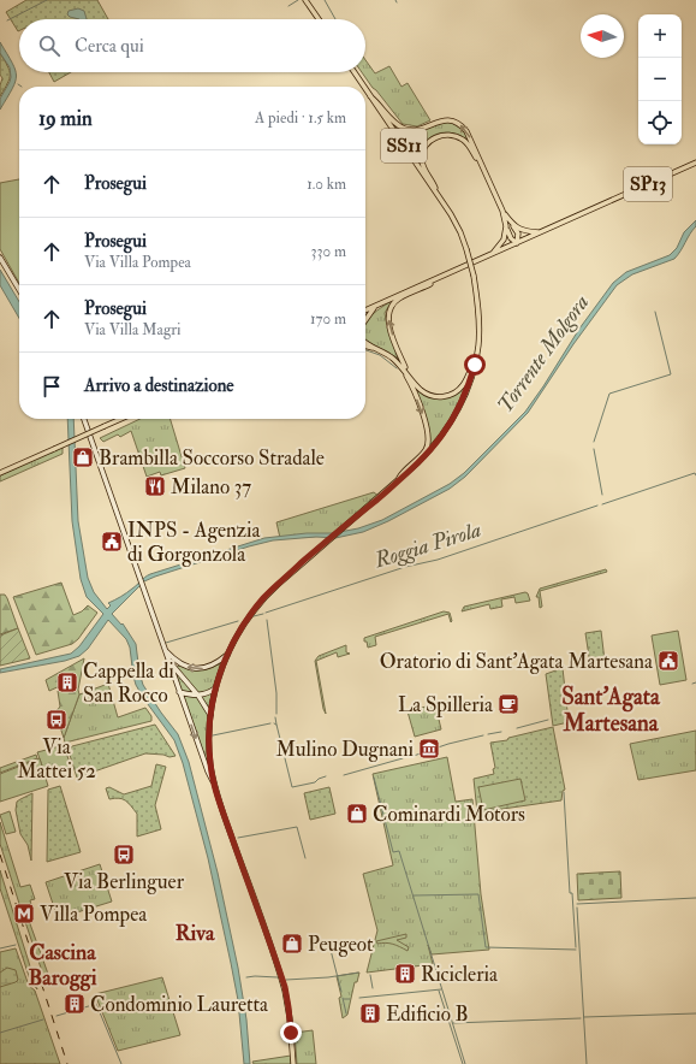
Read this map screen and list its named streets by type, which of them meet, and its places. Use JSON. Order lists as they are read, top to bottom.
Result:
{
  "streets": {
    "main road": ["SS11", "SP13"]
  },
  "districts": ["Sant'Agata Martesana", "Riva", "Cascina Baroggi"],
  "water": ["Torrente Molgora", "Roggia Pirola"],
  "places": {
    "shop": ["Brambilla Soccorso Stradale", "Cominardi Motors", "Peugeot"],
    "restaurant": ["Milano 37"],
    "public building": ["INPS - Agenzia di Gorgonzola", "Oratorio di Sant'Agata Martesana"],
    "building": [
      "Cappella di San Rocco",
      "Ricicleria",
      "Condominio Lauretta",
      "Edificio B"
    ],
    "cafe": ["La Spilleria"],
    "bus stop": ["Via Mattei 52", "Via Berlinguer"],
    "museum": ["Mulino Dugnani"],
    "metro station": ["Villa Pompea"]
  },
  "north": "left",
  "page": {
    "map_buttons": ["+", "−"],
    "search": "Cerca qui",
    "heading": ["19 min", "A piedi · 1.5 km"],
    "list": [
      ["Prosegui", "1.0 km"],
      ["Prosegui", "Via Villa Pompea", "330 m"],
      ["Prosegui", "Via Villa Magri", "170 m"],
      "Arrivo a destinazione"
    ]
  }
}
